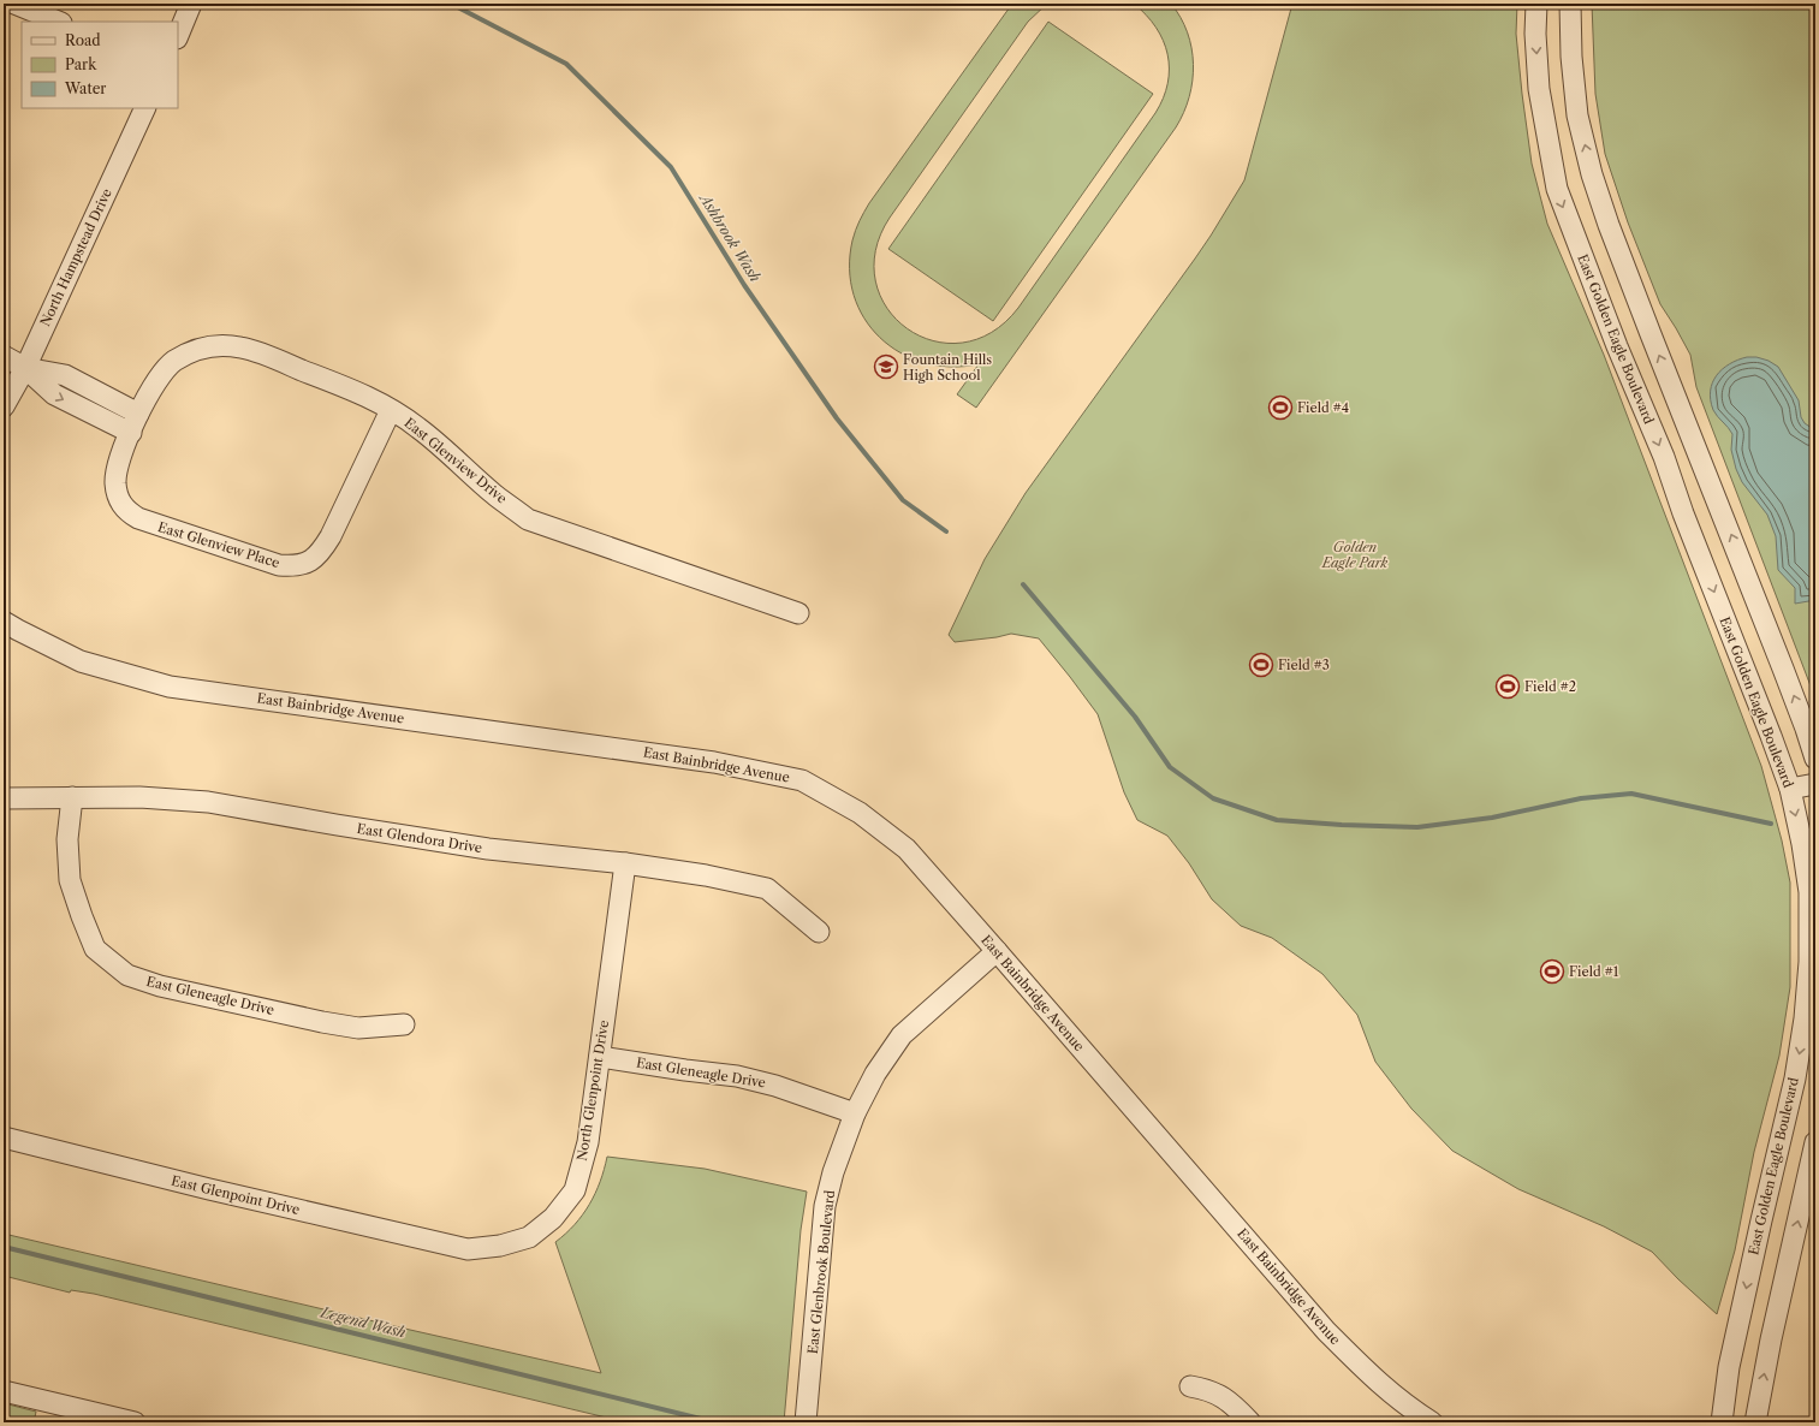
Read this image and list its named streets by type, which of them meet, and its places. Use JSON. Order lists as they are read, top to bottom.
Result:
{
  "streets": {
    "street": [
      "North Hampstead Drive",
      "East Golden Eagle Boulevard",
      "East Glenview Drive",
      "East Glenview Place",
      "East Bainbridge Avenue",
      "East Glendora Drive",
      "East Gleneagle Drive",
      "North Glenpoint Drive",
      "East Glenpoint Drive",
      "East Glenbrook Boulevard"
    ]
  },
  "crossings": [
    ["East Glenview Drive", "East Glenview Place"],
    ["East Bainbridge Avenue", "East Glenbrook Boulevard"],
    ["East Glendora Drive", "East Gleneagle Drive"],
    ["East Glendora Drive", "North Glenpoint Drive"],
    ["East Gleneagle Drive", "North Glenpoint Drive"],
    ["East Gleneagle Drive", "East Glenbrook Boulevard"],
    ["North Glenpoint Drive", "East Glenpoint Drive"]
  ],
  "water": ["Ashbrook Wash", "Legend Wash"],
  "parks": ["Golden Eagle Park"],
  "places": {
    "school or university": ["Fountain Hills High School"],
    "sports": [
      "Field #4",
      "Field #3",
      "Field #2",
      "Field #1"
    ]
  },
  "legend": ["Road", "Park", "Water"]
}
